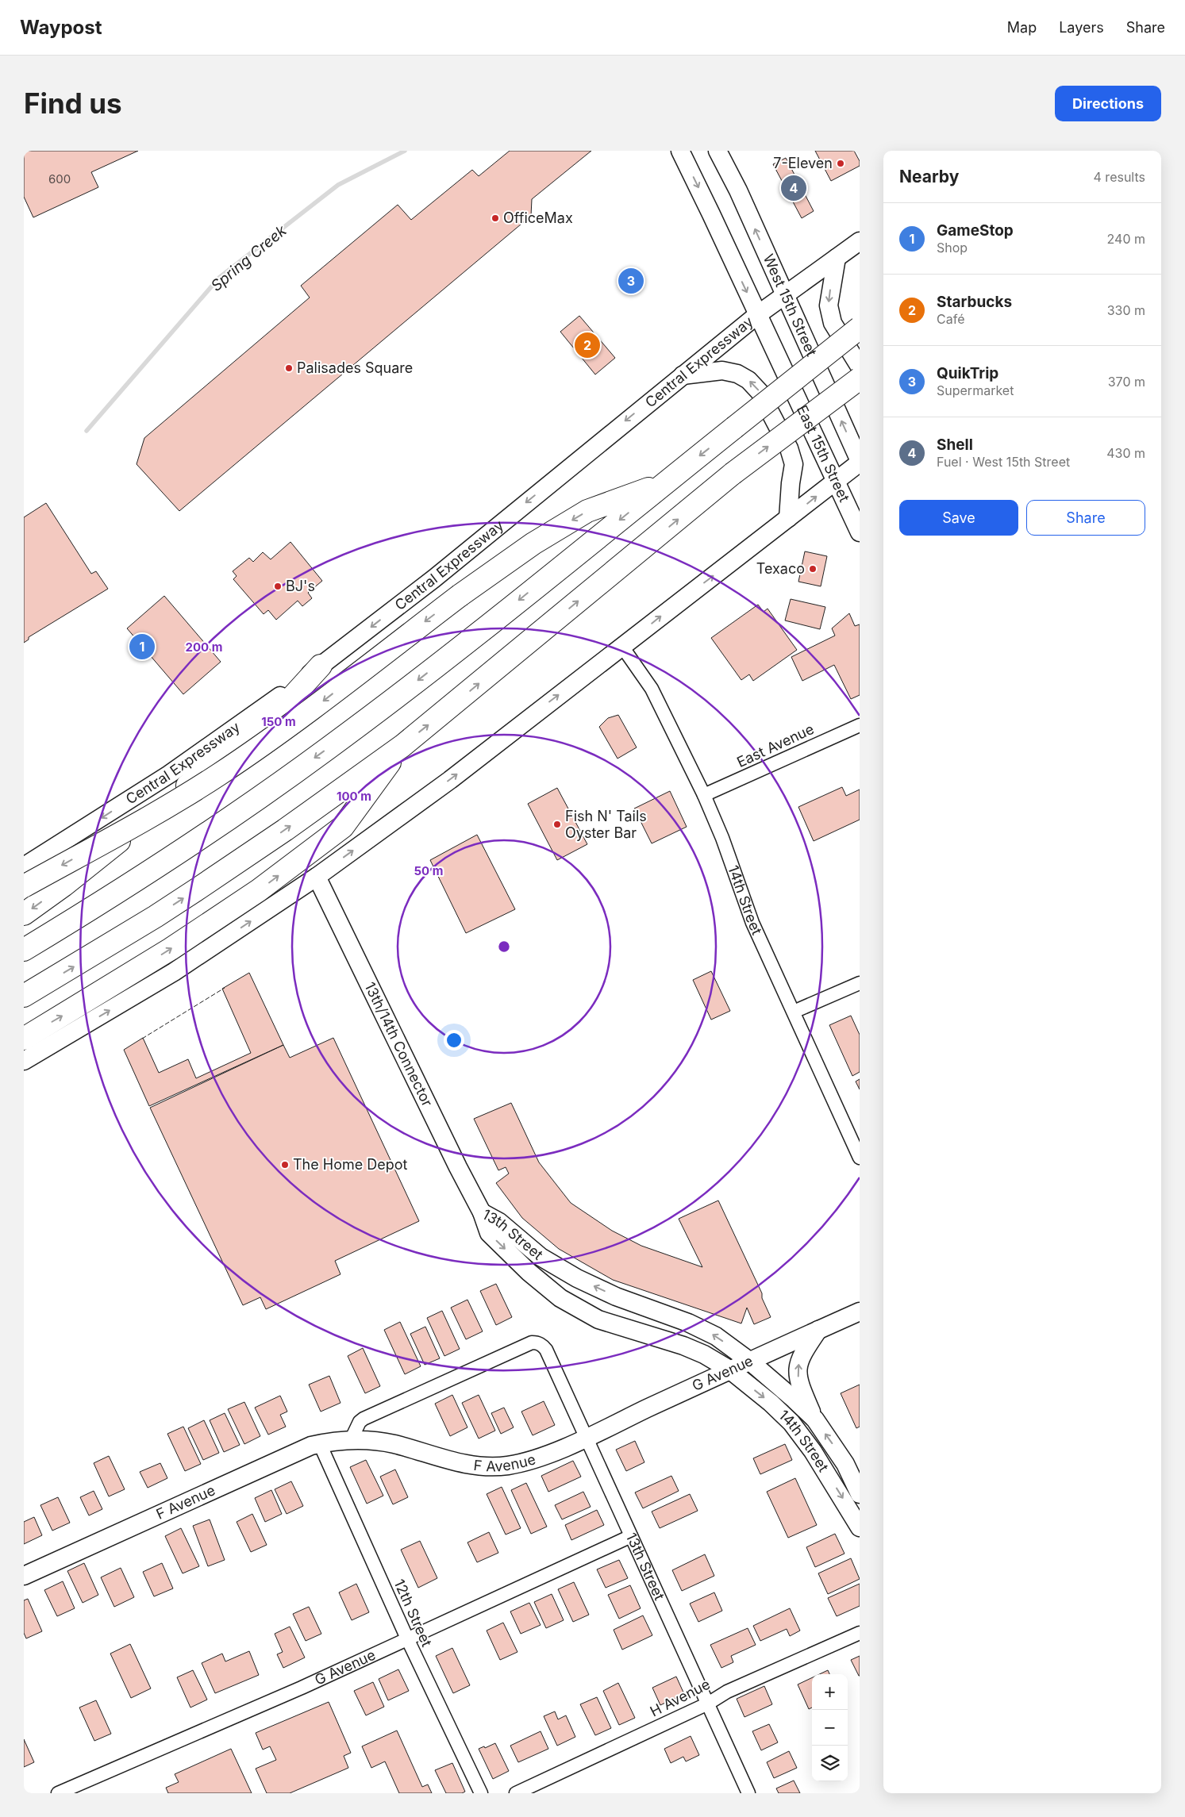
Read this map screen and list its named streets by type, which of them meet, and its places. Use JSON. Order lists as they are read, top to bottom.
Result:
{
  "streets": {
    "main road": [
      "West 15th Street",
      "Central Expressway",
      "East 15th Street",
      "14th Street",
      "13th/14th Connector",
      "13th Street",
      "G Avenue",
      "F Avenue"
    ],
    "street": ["East Avenue", "12th Street", "H Avenue"]
  },
  "crossings": [
    ["West 15th Street", "Central Expressway"],
    ["Central Expressway", "East 15th Street"],
    ["East Avenue", "14th Street"],
    ["14th Street", "13th Street"],
    ["14th Street", "G Avenue"],
    ["13th/14th Connector", "13th Street"],
    ["13th Street", "G Avenue"],
    ["13th Street", "F Avenue"],
    ["13th Street", "H Avenue"],
    ["G Avenue", "F Avenue"],
    ["G Avenue", "12th Street"],
    ["F Avenue", "12th Street"]
  ],
  "one_way": ["Central Expressway"],
  "water": ["Spring Creek"],
  "places": [
    "7-Eleven",
    "OfficeMax",
    "Palisades Square",
    "Texaco",
    "BJ's",
    "Fish N' Tails Oyster Bar",
    "The Home Depot"
  ],
  "house_numbers": ["600"],
  "page": {
    "header": "Waypost",
    "nav": ["Map", "Layers", "Share"],
    "buttons": [
      "Directions",
      ["Save", "Share"]
    ],
    "title": "Find us",
    "heading": ["Nearby", "4 results"],
    "pins": [
      "4",
      "3",
      "2",
      "1"
    ],
    "list": [
      {
        "mark": "1",
        "name": "GameStop",
        "note": "Shop",
        "value": "240 m"
      },
      {
        "mark": "2",
        "name": "Starbucks",
        "note": "Café",
        "value": "330 m"
      },
      {
        "mark": "3",
        "name": "QuikTrip",
        "note": "Supermarket",
        "value": "370 m"
      },
      {
        "mark": "4",
        "name": "Shell",
        "note": "Fuel · West 15th Street",
        "value": "430 m"
      }
    ],
    "map_buttons": ["+", "−"]
  },
  "rings": [
    "200 m",
    "150 m",
    "100 m",
    "50 m"
  ]
}
